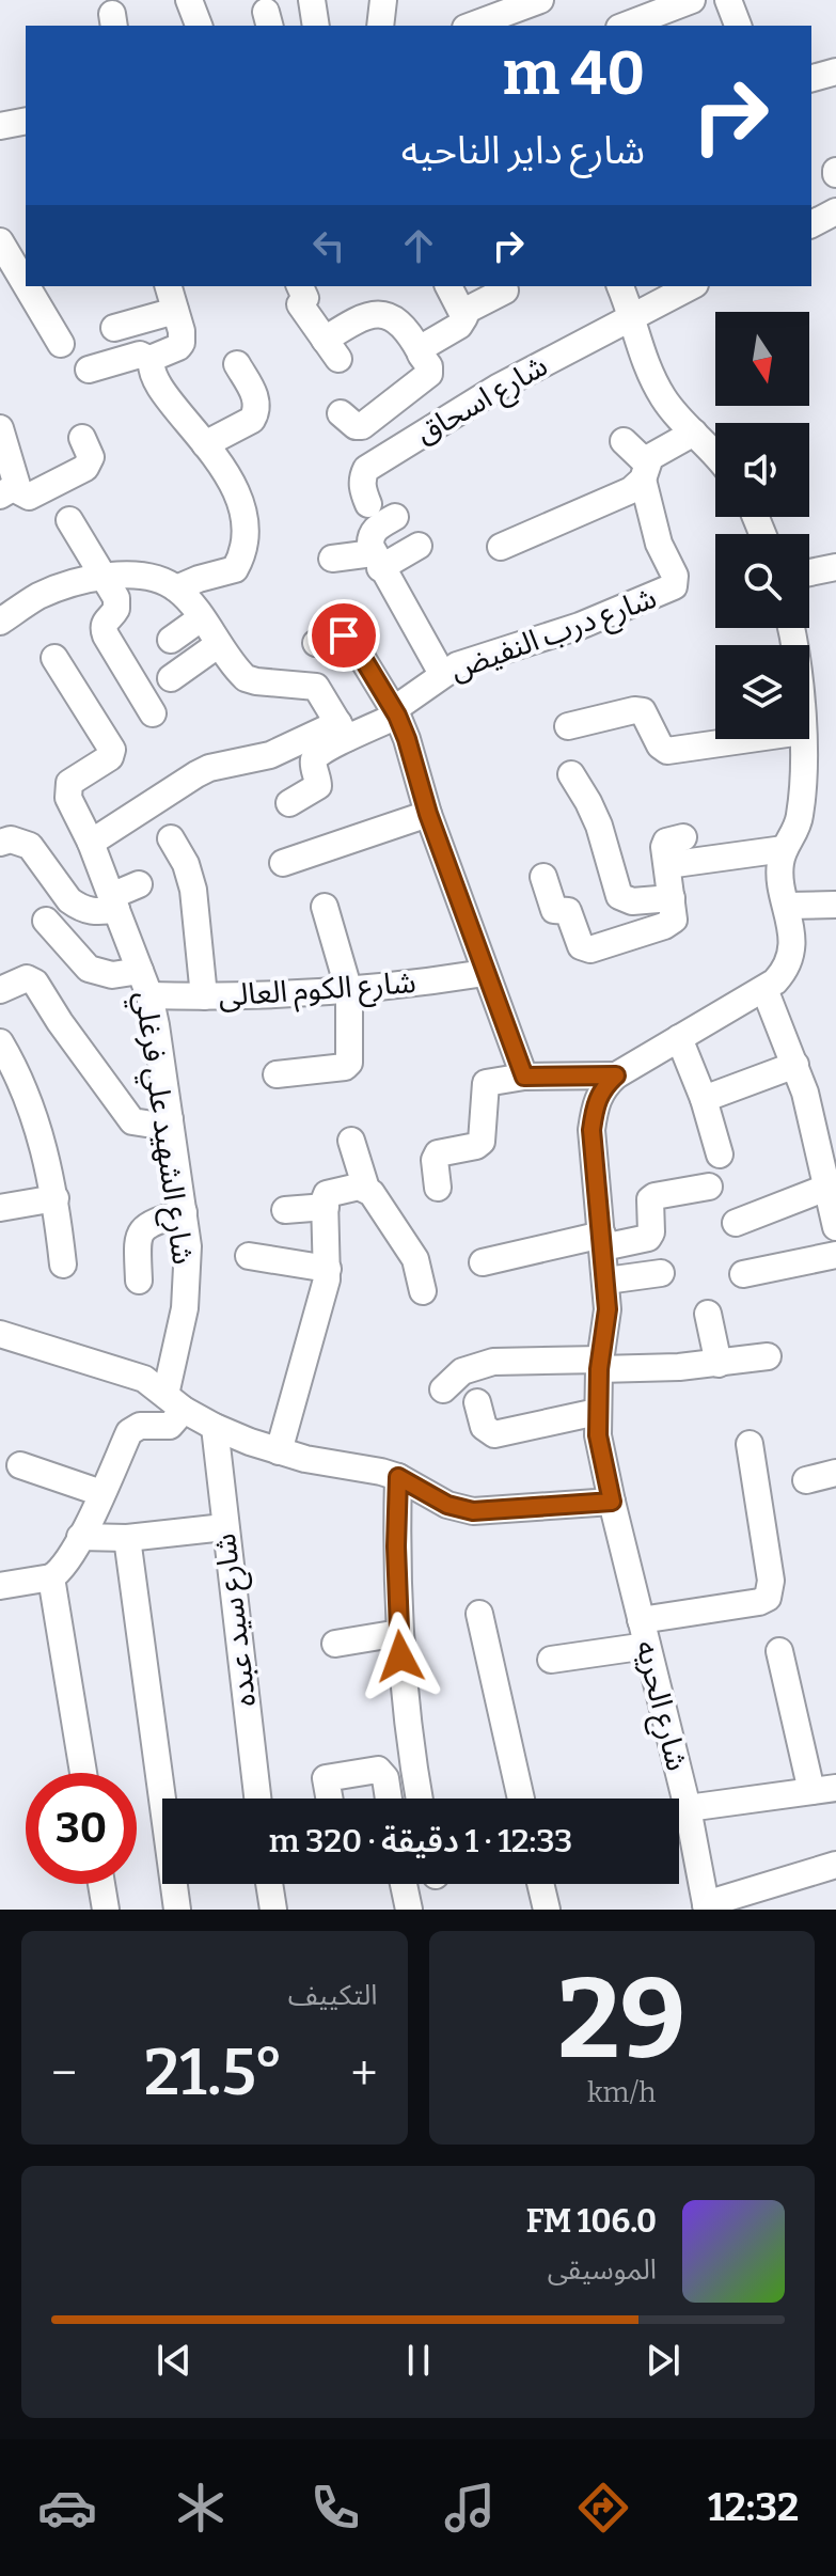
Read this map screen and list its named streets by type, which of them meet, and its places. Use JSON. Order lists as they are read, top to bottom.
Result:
{
  "streets": {
    "street": [
      "شارع اسحاق",
      "شارع درب النفيض",
      "شارع الكوم العالى",
      "شارع الشهيد علي فرغلي",
      "شارع سيد عبده",
      "شارع الحريه"
    ]
  },
  "crossings": [
    ["شارع الكوم العالى", "شارع الشهيد علي فرغلي"]
  ],
  "north": "bottom",
  "page": {
    "turn": ["40 m", "شارع داير الناحيه"],
    "limit": "30",
    "trip": "12:33 · 1 دقيقة · 320 m",
    "tile": [
      ["29", "km/h"],
      "التكييف"
    ],
    "heat": ["−", "21.5°", "+"],
    "song": ["106.0 FM", "الموسيقى"],
    "tabs": "12:32"
  }
}
